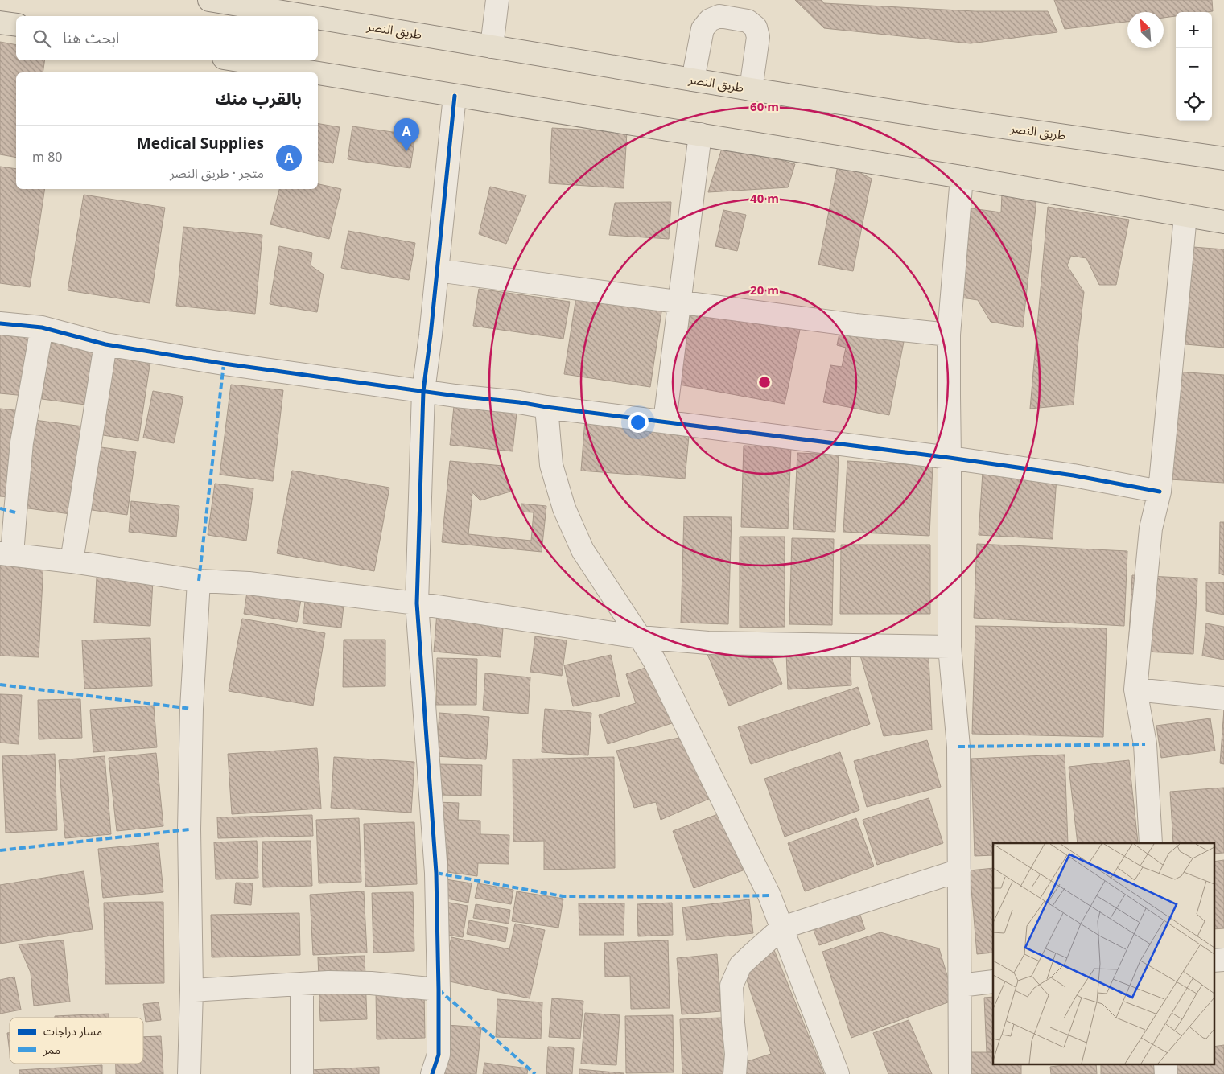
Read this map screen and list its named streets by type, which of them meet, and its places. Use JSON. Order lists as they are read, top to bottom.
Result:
{
  "streets": {
    "main road": ["طريق النصر"]
  },
  "legend": ["مسار دراجات", "ممر"],
  "north": "top left",
  "page": {
    "map_buttons": ["+", "−"],
    "search": "ابحث هنا",
    "heading": "بالقرب منك",
    "pins": "A",
    "list": [
      {
        "mark": "A",
        "name": "Medical Supplies",
        "note": "متجر · طريق النصر",
        "value": "80 m"
      }
    ]
  },
  "rings": ["60 m", "40 m", "20 m"]
}
